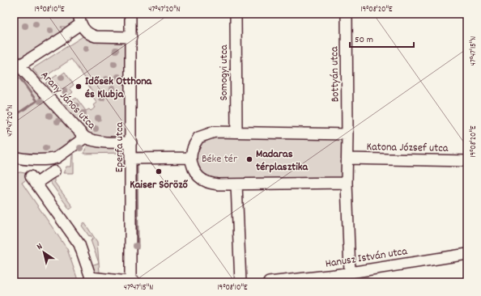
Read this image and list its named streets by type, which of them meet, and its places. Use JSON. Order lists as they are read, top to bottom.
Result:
{
  "streets": {
    "street": [
      "Somogyi utca",
      "Bottyán utca",
      "Arany János utca",
      "Katona József utca",
      "Eperfa utca",
      "Hanusz István utca"
    ]
  },
  "crossings": [
    ["Arany János utca", "Eperfa utca"]
  ],
  "parks": ["Béke tér"],
  "places": ["Idősek Otthona és Klubja", "Madaras térplasztika", "Kaiser Söröző"],
  "scale_bar": "50 m",
  "north": "top left",
  "coordinates": [
    "19°08'10\"E",
    "47°47'20\"N",
    "19°08'20\"E",
    "47°47'15\"N"
  ]
}
